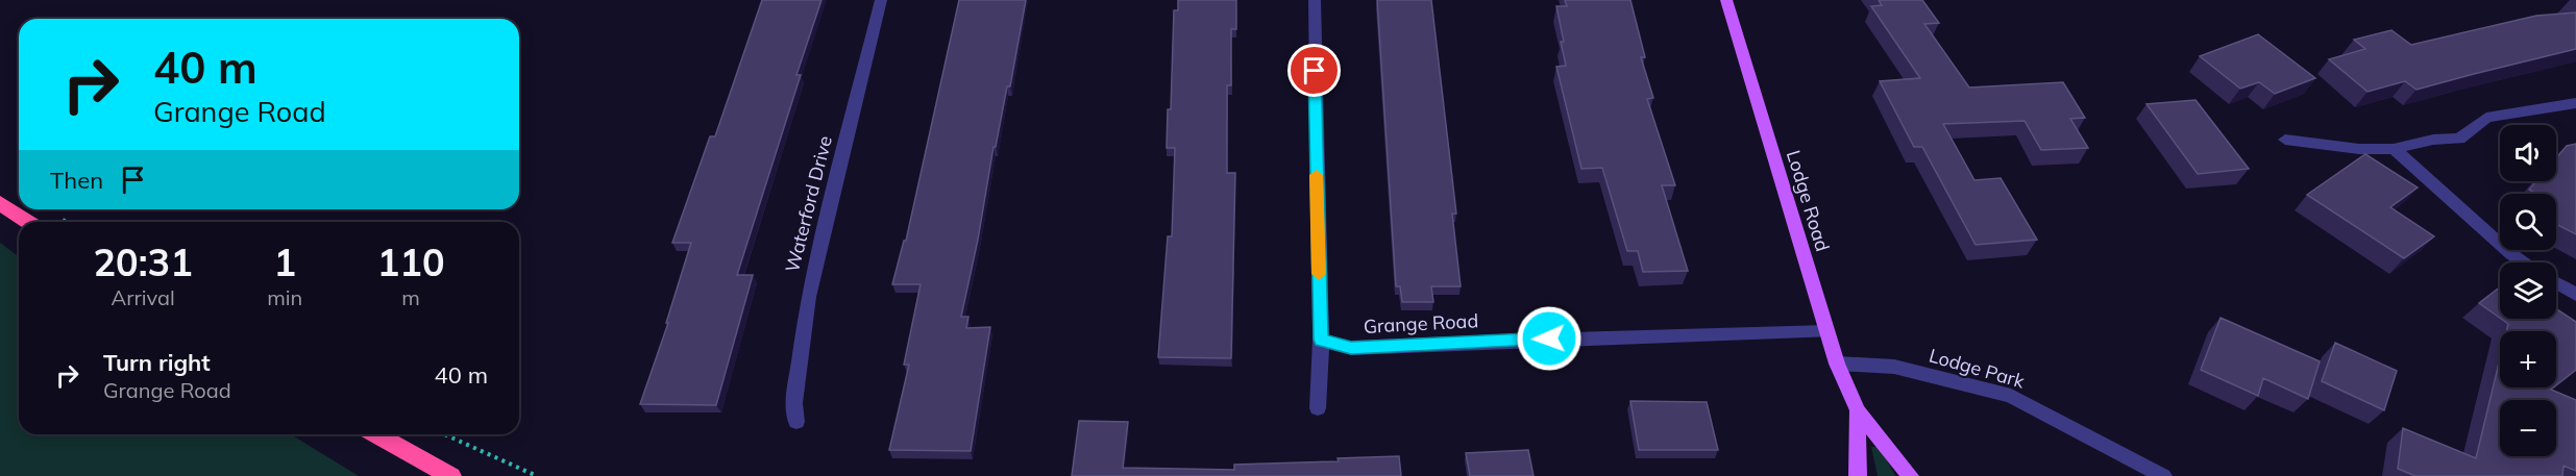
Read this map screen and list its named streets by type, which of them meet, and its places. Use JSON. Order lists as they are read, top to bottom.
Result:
{
  "streets": {
    "main road": ["Lodge Road"],
    "street": ["Waterford Drive", "Grange Road", "Lodge Park"]
  },
  "crossings": [
    ["Lodge Road", "Grange Road"],
    ["Lodge Road", "Lodge Park"]
  ],
  "page": {
    "turn": ["40 m", "Grange Road"],
    "map_buttons": ["+", "−"],
    "then": "Then",
    "eta": [
      "20:31",
      "Arrival",
      "1",
      "min",
      "110",
      "m"
    ],
    "list": [
      {
        "name": "Turn right",
        "note": "Grange Road",
        "value": "40 m"
      }
    ]
  }
}
